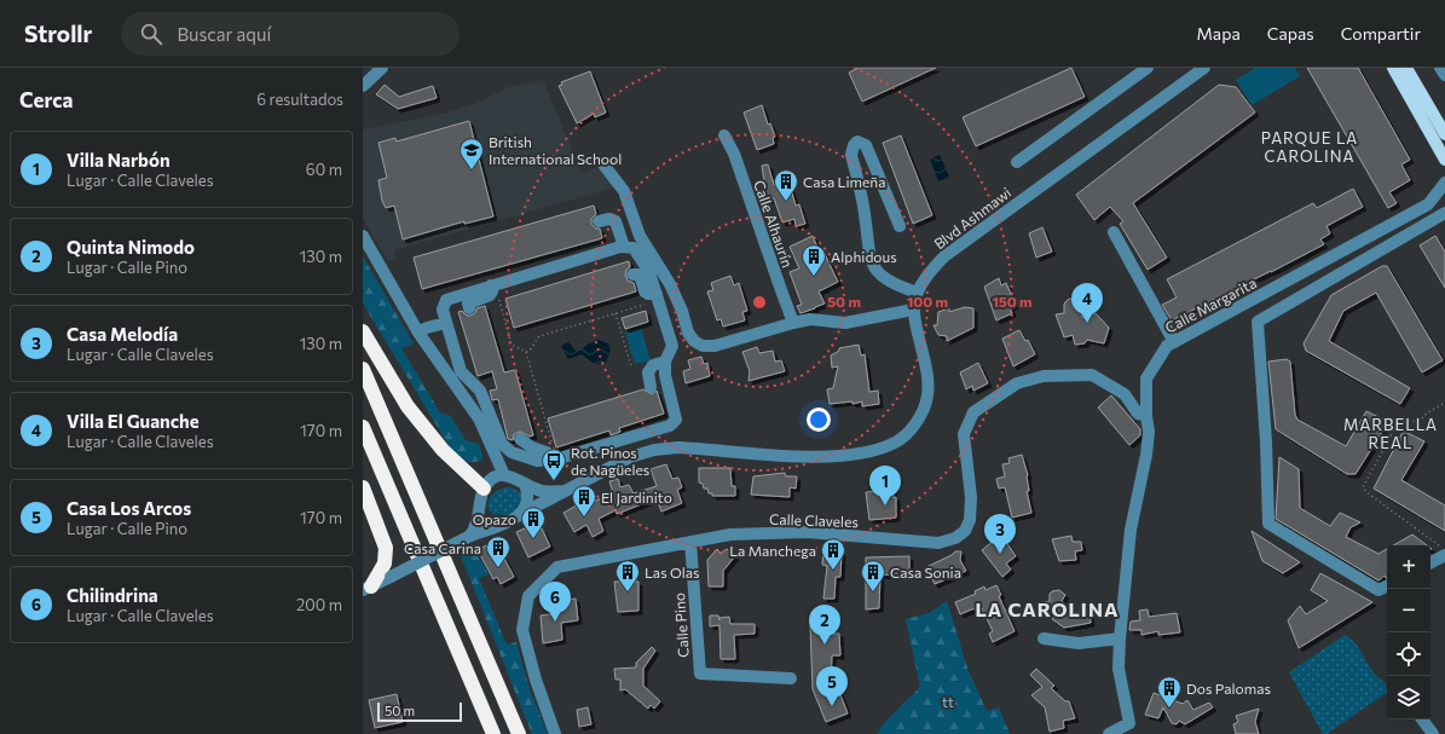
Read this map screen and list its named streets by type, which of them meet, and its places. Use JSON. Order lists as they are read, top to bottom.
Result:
{
  "streets": {
    "street": [
      "Blvd Ashmawi",
      "Calle Alhaurín",
      "Calle Margarita",
      "Calle Claveles",
      "Calle Pino"
    ]
  },
  "crossings": [
    ["Calle Margarita", "Calle Claveles"],
    ["Calle Claveles", "Calle Pino"]
  ],
  "districts": ["PARQUE LA CAROLINA", "MARBELLA REAL", "LA CAROLINA"],
  "parks": ["tt"],
  "places": {
    "school or university": ["British International School"],
    "building": [
      "Casa Limeña",
      "Alphidous",
      "El Jardinito",
      "Opazo",
      "Casa Carina",
      "La Manchega",
      "Las Olas",
      "Casa Sonia",
      "Dos Palomas"
    ],
    "bus stop": ["Rot. Pinos de Nagüeles"]
  },
  "scale_bar": "50 m",
  "page": {
    "header": "Strollr",
    "search": "Buscar aquí",
    "nav": ["Mapa", "Capas", "Compartir"],
    "heading": ["Cerca", "6 resultados"],
    "list": [
      {
        "mark": "1",
        "name": "Villa Narbón",
        "note": "Lugar · Calle Claveles",
        "value": "60 m"
      },
      {
        "mark": "2",
        "name": "Quinta Nimodo",
        "note": "Lugar · Calle Pino",
        "value": "130 m"
      },
      {
        "mark": "3",
        "name": "Casa Melodía",
        "note": "Lugar · Calle Claveles",
        "value": "130 m"
      },
      {
        "mark": "4",
        "name": "Villa El Guanche",
        "note": "Lugar · Calle Claveles",
        "value": "170 m"
      },
      {
        "mark": "5",
        "name": "Casa Los Arcos",
        "note": "Lugar · Calle Pino",
        "value": "170 m"
      },
      {
        "mark": "6",
        "name": "Chilindrina",
        "note": "Lugar · Calle Claveles",
        "value": "200 m"
      }
    ],
    "pins": [
      "4",
      "1",
      "3",
      "6",
      "2",
      "5"
    ],
    "map_buttons": ["+", "−"],
    "scale": "50 m"
  },
  "rings": ["50 m", "100 m", "150 m"]
}
